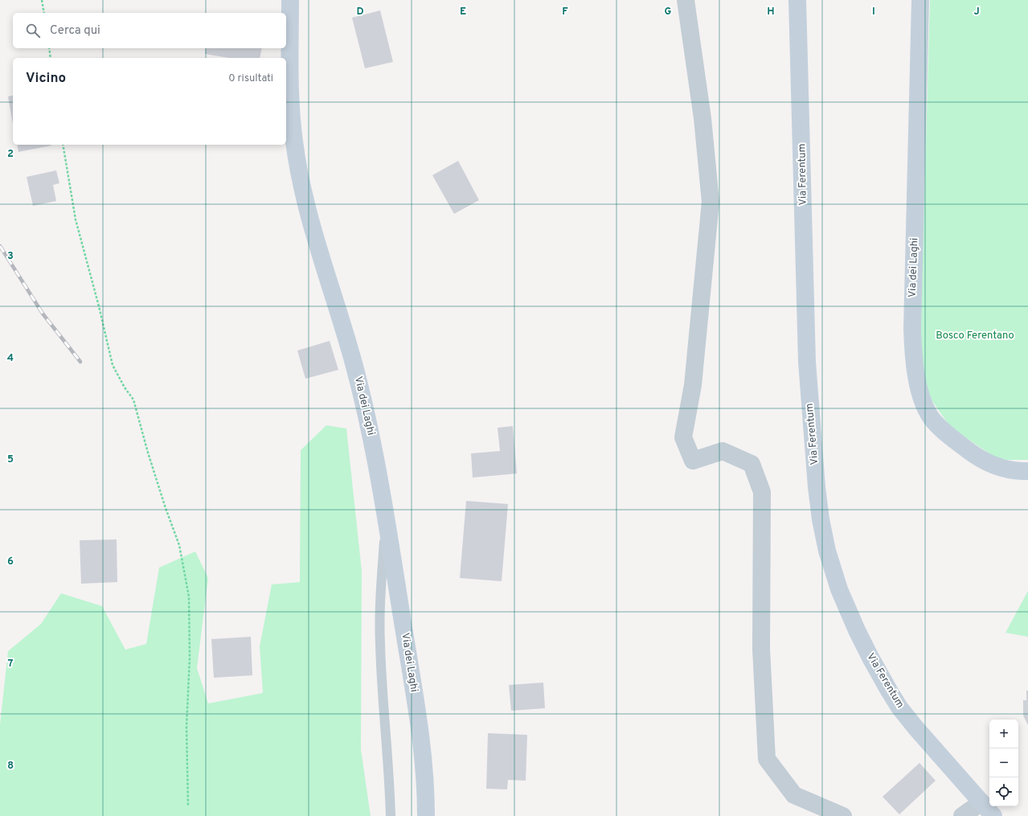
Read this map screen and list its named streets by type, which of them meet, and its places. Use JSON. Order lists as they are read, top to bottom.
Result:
{
  "streets": {
    "main road": ["Via Ferentum", "Via dei Laghi"]
  },
  "parks": ["Bosco Ferentano"],
  "page": {
    "search": "Cerca qui",
    "heading": ["Vicino", "0 risultati"],
    "map_buttons": ["+", "−"]
  },
  "grid": {
    "columns": [
      "D",
      "E",
      "F",
      "G",
      "H",
      "I",
      "J"
    ],
    "rows": [
      "2",
      "3",
      "4",
      "5",
      "6",
      "7",
      "8"
    ]
  }
}
